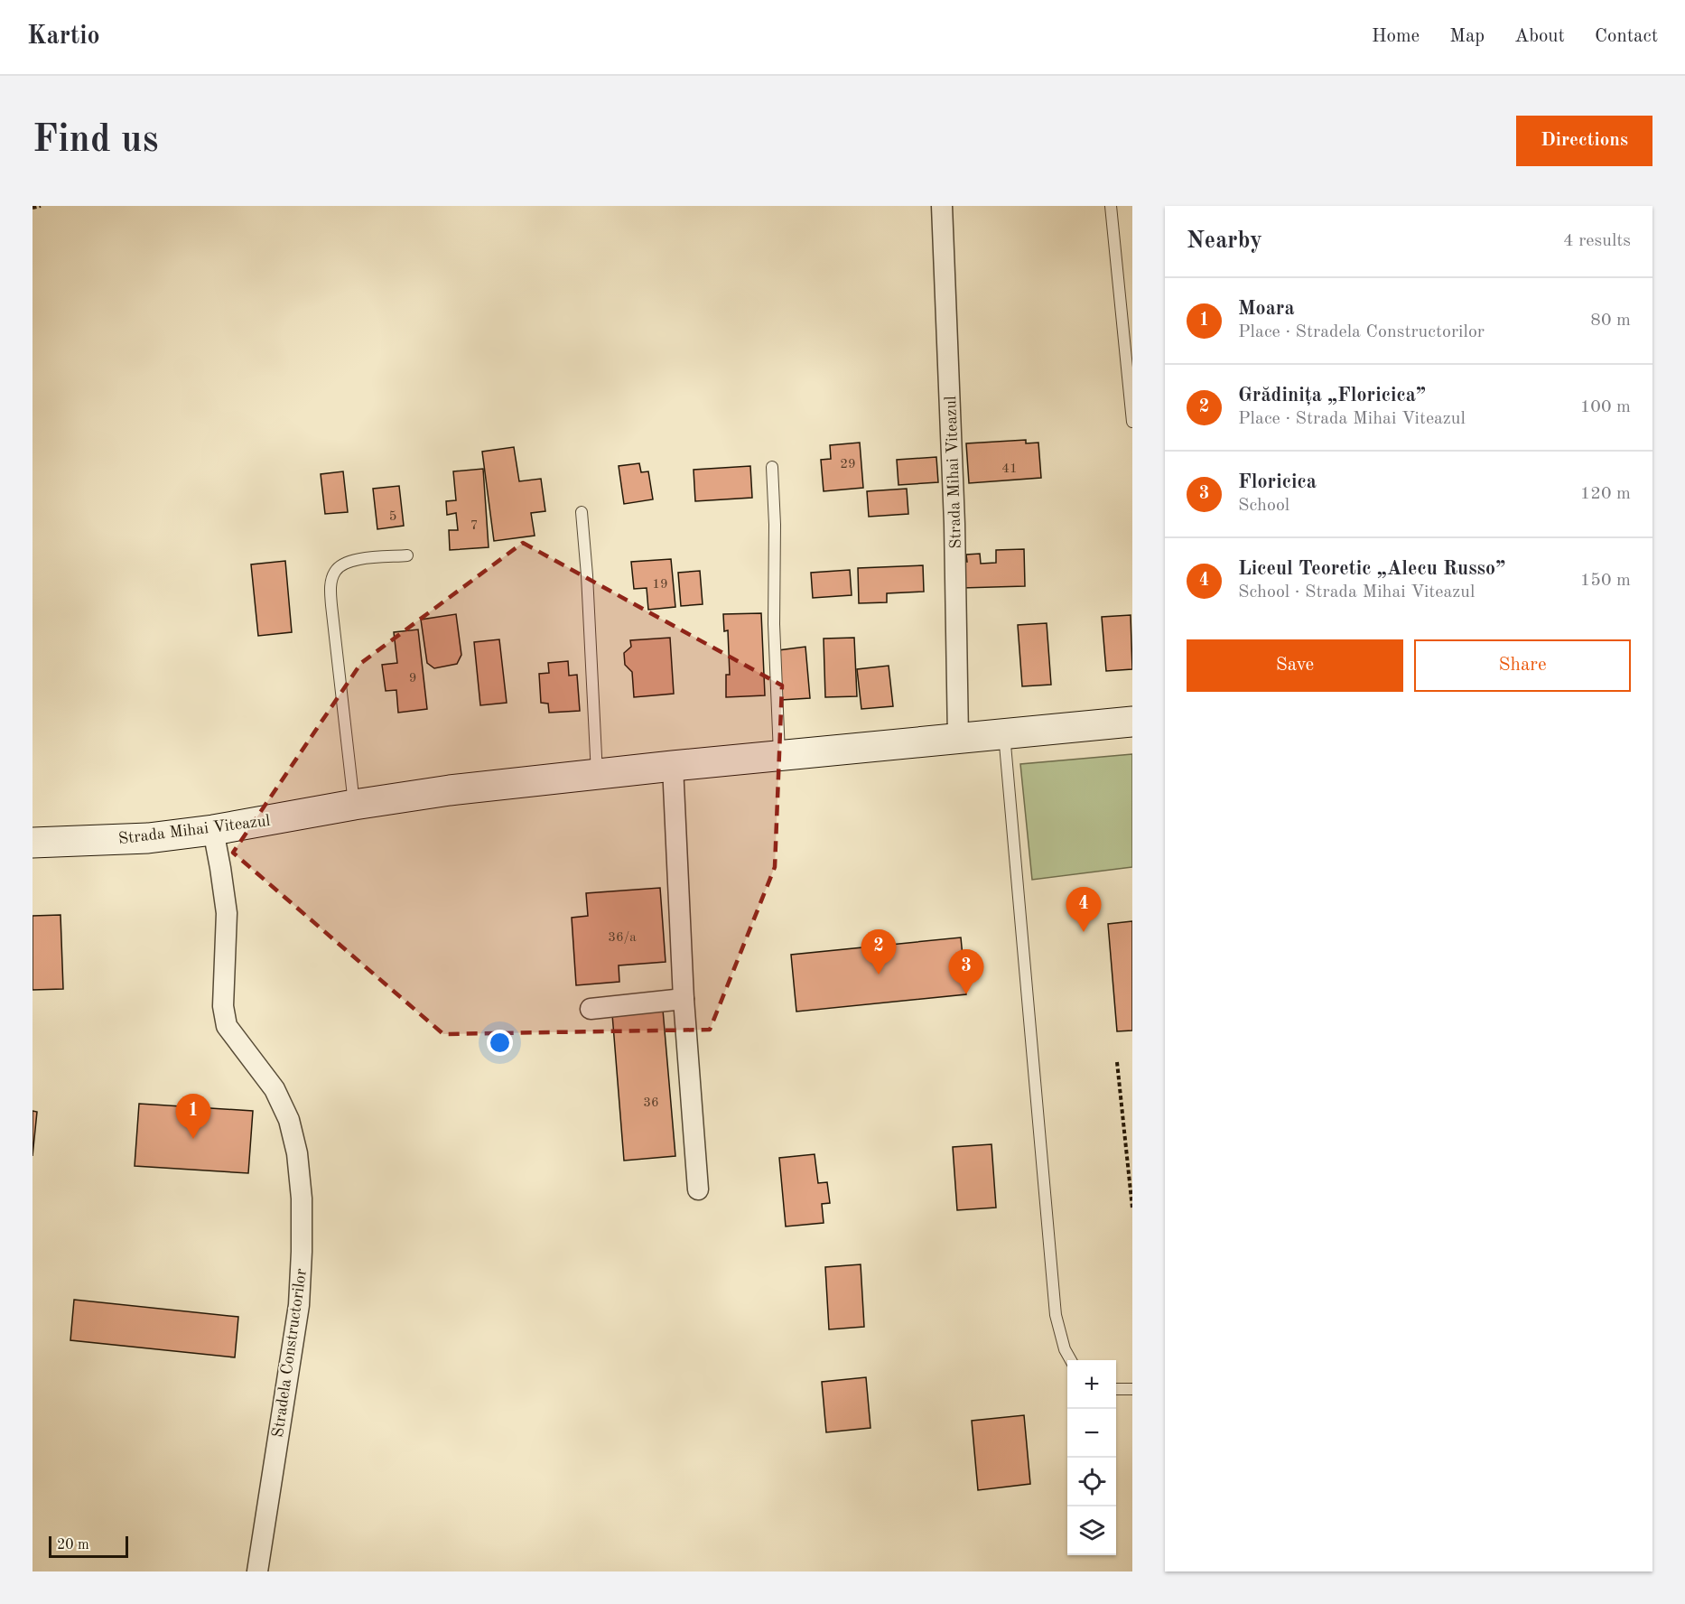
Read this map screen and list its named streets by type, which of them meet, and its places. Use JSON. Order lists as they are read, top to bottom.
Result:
{
  "streets": {
    "street": ["Strada Mihai Viteazul", "Stradela Constructorilor"]
  },
  "crossings": [
    ["Strada Mihai Viteazul", "Stradela Constructorilor"]
  ],
  "house_numbers": [
    "29",
    "41",
    "5",
    "7",
    "19",
    "9",
    "36/a",
    "36"
  ],
  "scale_bar": "20 m",
  "page": {
    "header": "Kartio",
    "nav": [
      "Home",
      "Map",
      "About",
      "Contact"
    ],
    "buttons": [
      "Directions",
      ["Save", "Share"]
    ],
    "title": "Find us",
    "heading": ["Nearby", "4 results"],
    "list": [
      {
        "mark": "1",
        "name": "Moara",
        "note": "Place · Stradela Constructorilor",
        "value": "80 m"
      },
      {
        "mark": "2",
        "name": "Grădinița „Floricica”",
        "note": "Place · Strada Mihai Viteazul",
        "value": "100 m"
      },
      {
        "mark": "3",
        "name": "Floricica",
        "note": "School",
        "value": "120 m"
      },
      {
        "mark": "4",
        "name": "Liceul Teoretic „Alecu Russo”",
        "note": "School · Strada Mihai Viteazul",
        "value": "150 m"
      }
    ],
    "pins": [
      "4",
      "2",
      "3",
      "1"
    ],
    "map_buttons": ["+", "−"],
    "scale": "20 m"
  }
}
